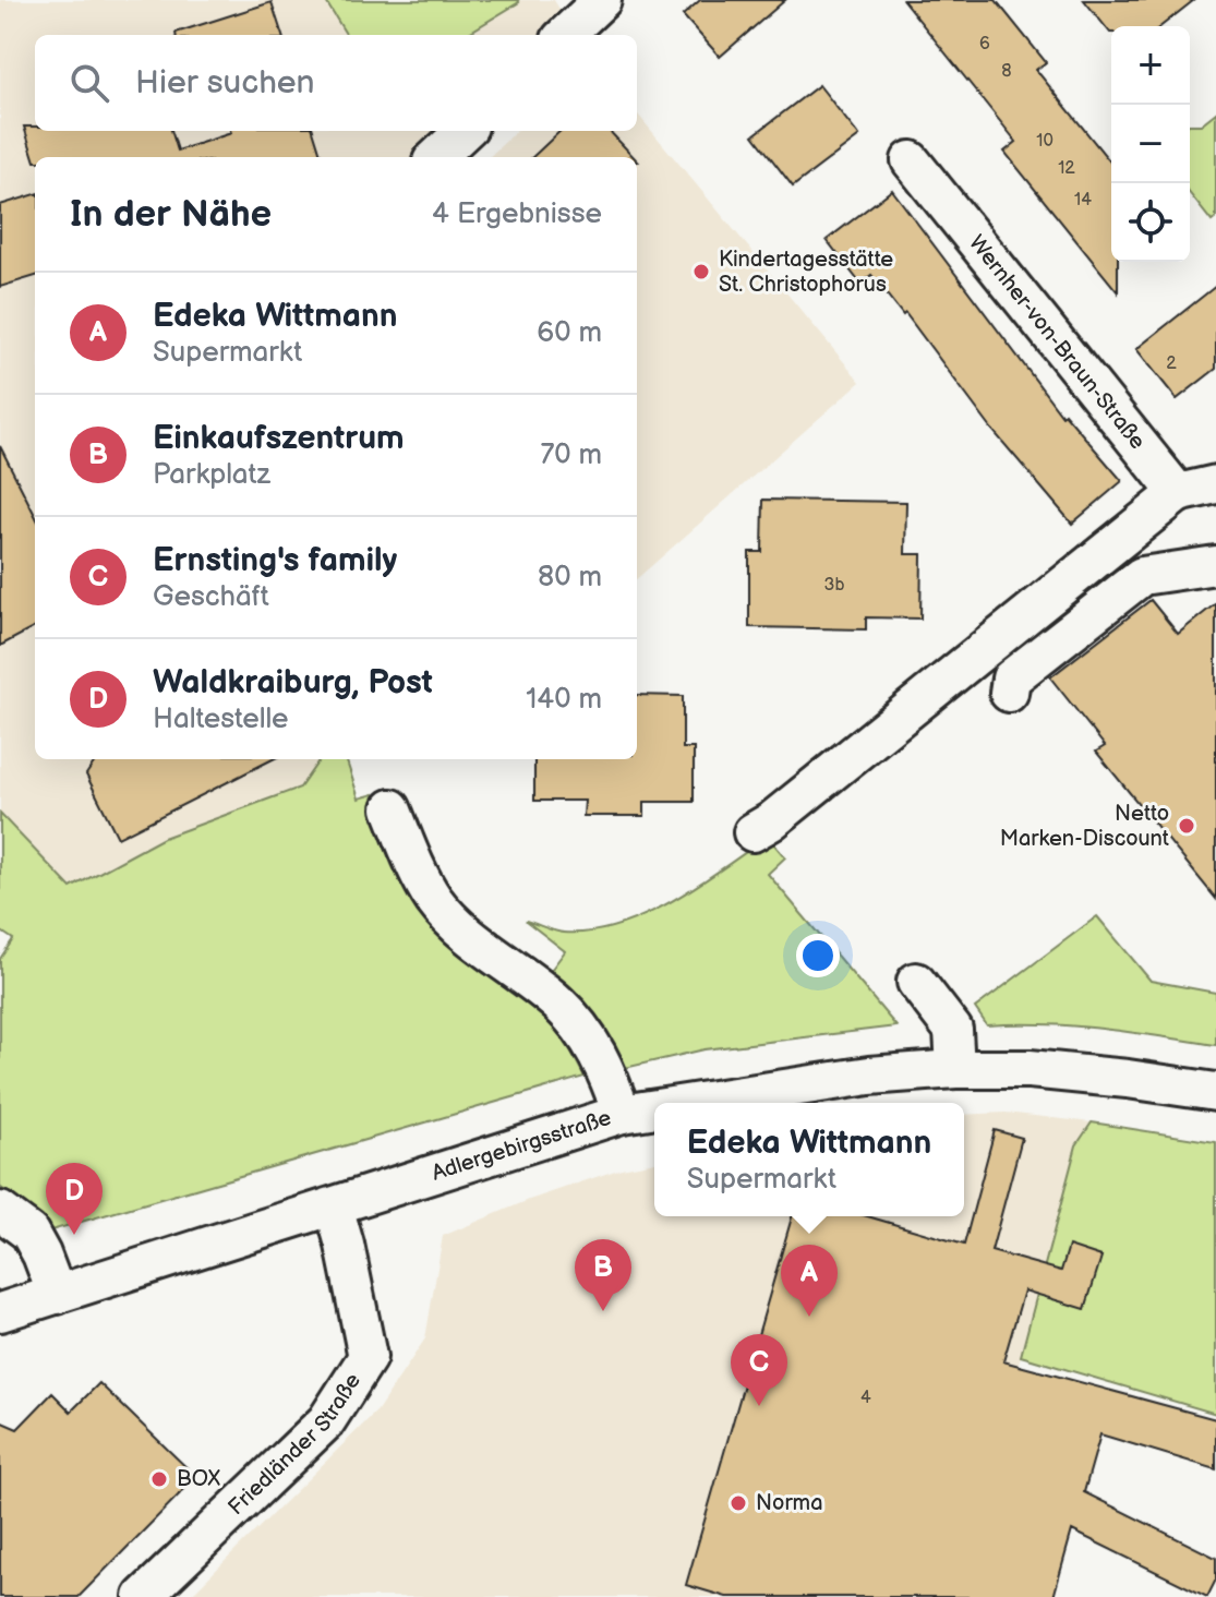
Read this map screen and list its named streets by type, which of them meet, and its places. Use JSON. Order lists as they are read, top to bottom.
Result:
{
  "streets": {
    "street": ["Wernher-von-Braun-Straße", "Adlergebirgsstraße", "Friedländer Straße"]
  },
  "crossings": [
    ["Adlergebirgsstraße", "Friedländer Straße"]
  ],
  "places": [
    "Kindertagesstätte St. Christophorus",
    "Netto Marken-Discount",
    "BOX",
    "Norma"
  ],
  "house_numbers": [
    "6",
    "8",
    "10",
    "12",
    "14",
    "2",
    "3b",
    "4"
  ],
  "page": {
    "map_buttons": ["+", "−"],
    "search": "Hier suchen",
    "heading": ["In der Nähe", "4 Ergebnisse"],
    "list": [
      {
        "mark": "A",
        "name": "Edeka Wittmann",
        "note": "Supermarkt",
        "value": "60 m"
      },
      {
        "mark": "B",
        "name": "Einkaufszentrum",
        "note": "Parkplatz",
        "value": "70 m"
      },
      {
        "mark": "C",
        "name": "Ernsting's family",
        "note": "Geschäft",
        "value": "80 m"
      },
      {
        "mark": "D",
        "name": "Waldkraiburg, Post",
        "note": "Haltestelle",
        "value": "140 m"
      }
    ],
    "popup": ["Edeka Wittmann", "Supermarkt"],
    "pins": [
      "D",
      "B",
      "A",
      "C"
    ]
  }
}
